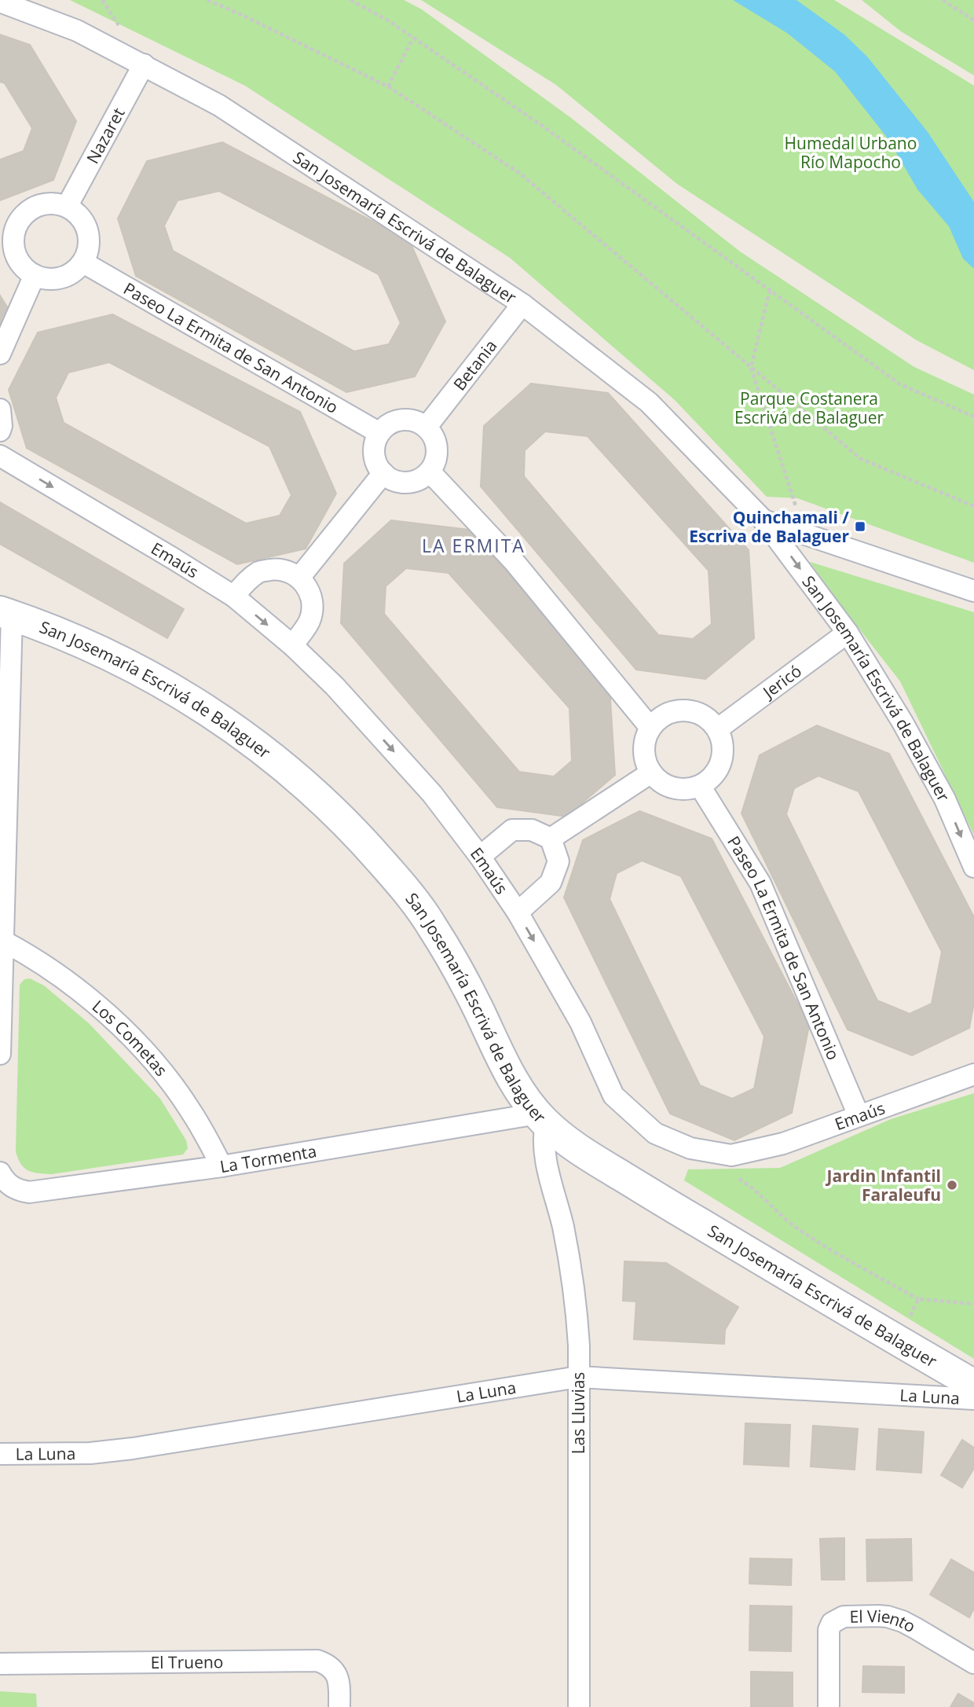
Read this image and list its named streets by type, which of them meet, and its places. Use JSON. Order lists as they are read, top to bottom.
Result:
{
  "streets": {
    "street": [
      "Nazaret",
      "San Josemaría Escrivá de Balaguer",
      "Paseo La Ermita de San Antonio",
      "Betania",
      "Emaús",
      "Jericó",
      "Los Cometas",
      "La Tormenta",
      "La Luna",
      "Las Lluvias",
      "El Viento",
      "El Trueno"
    ]
  },
  "crossings": [
    ["Nazaret", "San Josemaría Escrivá de Balaguer"],
    ["Nazaret", "Paseo La Ermita de San Antonio"],
    ["San Josemaría Escrivá de Balaguer", "Betania"],
    ["San Josemaría Escrivá de Balaguer", "Jericó"],
    ["San Josemaría Escrivá de Balaguer", "La Tormenta"],
    ["San Josemaría Escrivá de Balaguer", "Las Lluvias"],
    ["Paseo La Ermita de San Antonio", "Betania"],
    ["Paseo La Ermita de San Antonio", "Emaús"],
    ["Paseo La Ermita de San Antonio", "Jericó"],
    ["Los Cometas", "La Tormenta"],
    ["La Tormenta", "Las Lluvias"],
    ["La Luna", "Las Lluvias"]
  ],
  "one_way": ["Emaús"],
  "districts": ["LA ERMITA"],
  "parks": ["Humedal Urbano Río Mapocho", "Parque Costanera Escrivá de Balaguer"],
  "places": {
    "transit": ["Quinchamali / Escriva de Balaguer"],
    "other": ["Jardin Infantil Faraleufu"]
  }
}
